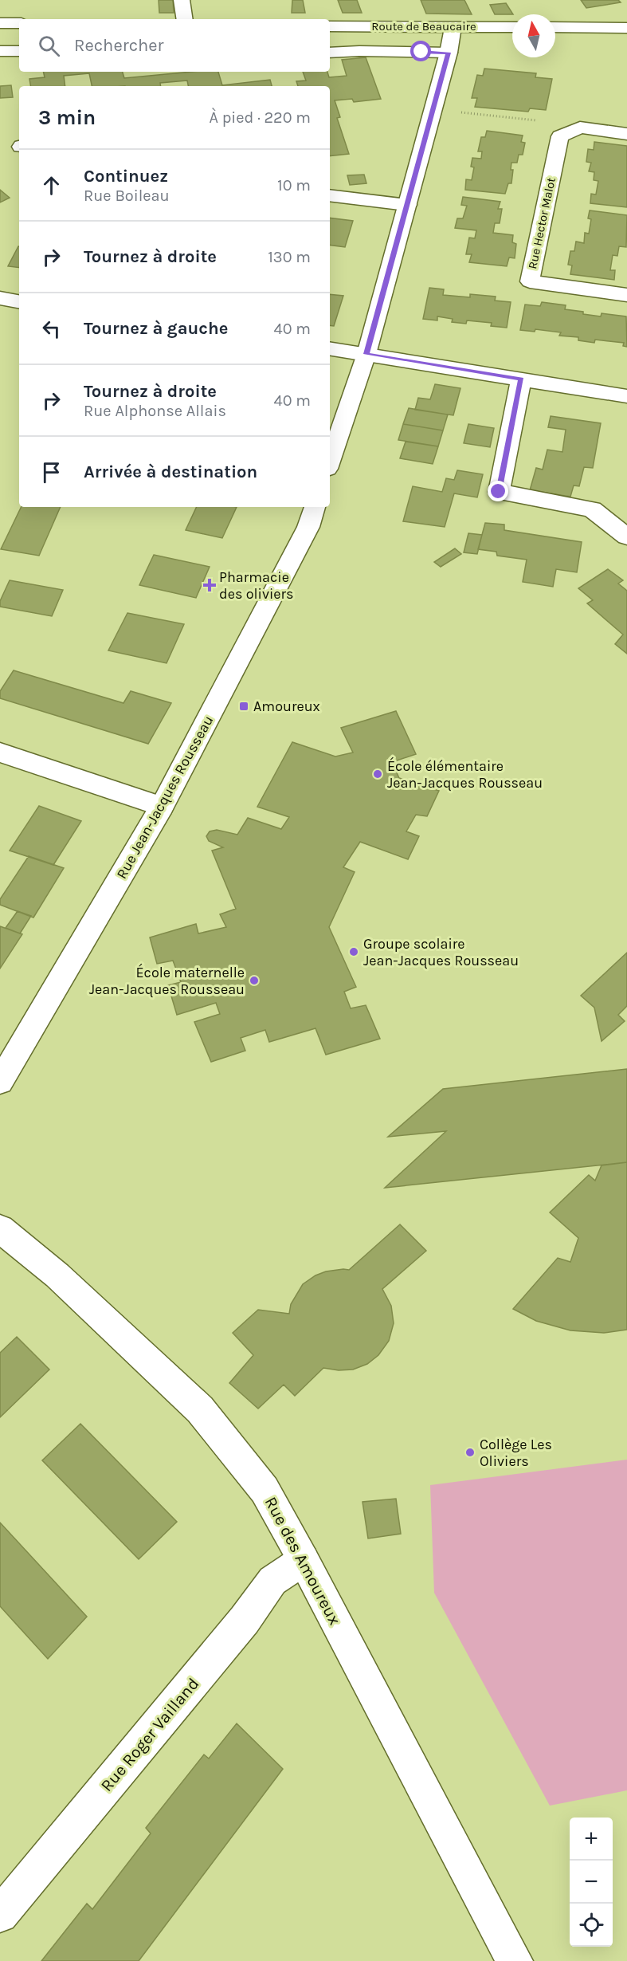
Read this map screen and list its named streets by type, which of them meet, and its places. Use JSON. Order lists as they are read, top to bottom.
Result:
{
  "streets": {
    "street": [
      "Route de Beaucaire",
      "Rue Hector Malot",
      "Rue Jean-Jacques Rousseau",
      "Rue des Amoureux",
      "Rue Roger Vailland"
    ]
  },
  "crossings": [
    ["Rue des Amoureux", "Rue Roger Vailland"]
  ],
  "places": {
    "health": ["Pharmacie des oliviers"],
    "transit": ["Amoureux"],
    "other": [
      "École élémentaire Jean-Jacques Rousseau",
      "Groupe scolaire Jean-Jacques Rousseau",
      "École maternelle Jean-Jacques Rousseau",
      "Collège Les Oliviers"
    ]
  },
  "north": "top",
  "page": {
    "search": "Rechercher",
    "heading": ["3 min", "À pied · 220 m"],
    "list": [
      ["Continuez", "Rue Boileau", "10 m"],
      ["Tournez à droite", "130 m"],
      ["Tournez à gauche", "40 m"],
      ["Tournez à droite", "Rue Alphonse Allais", "40 m"],
      "Arrivée à destination"
    ],
    "map_buttons": ["+", "−"]
  }
}
